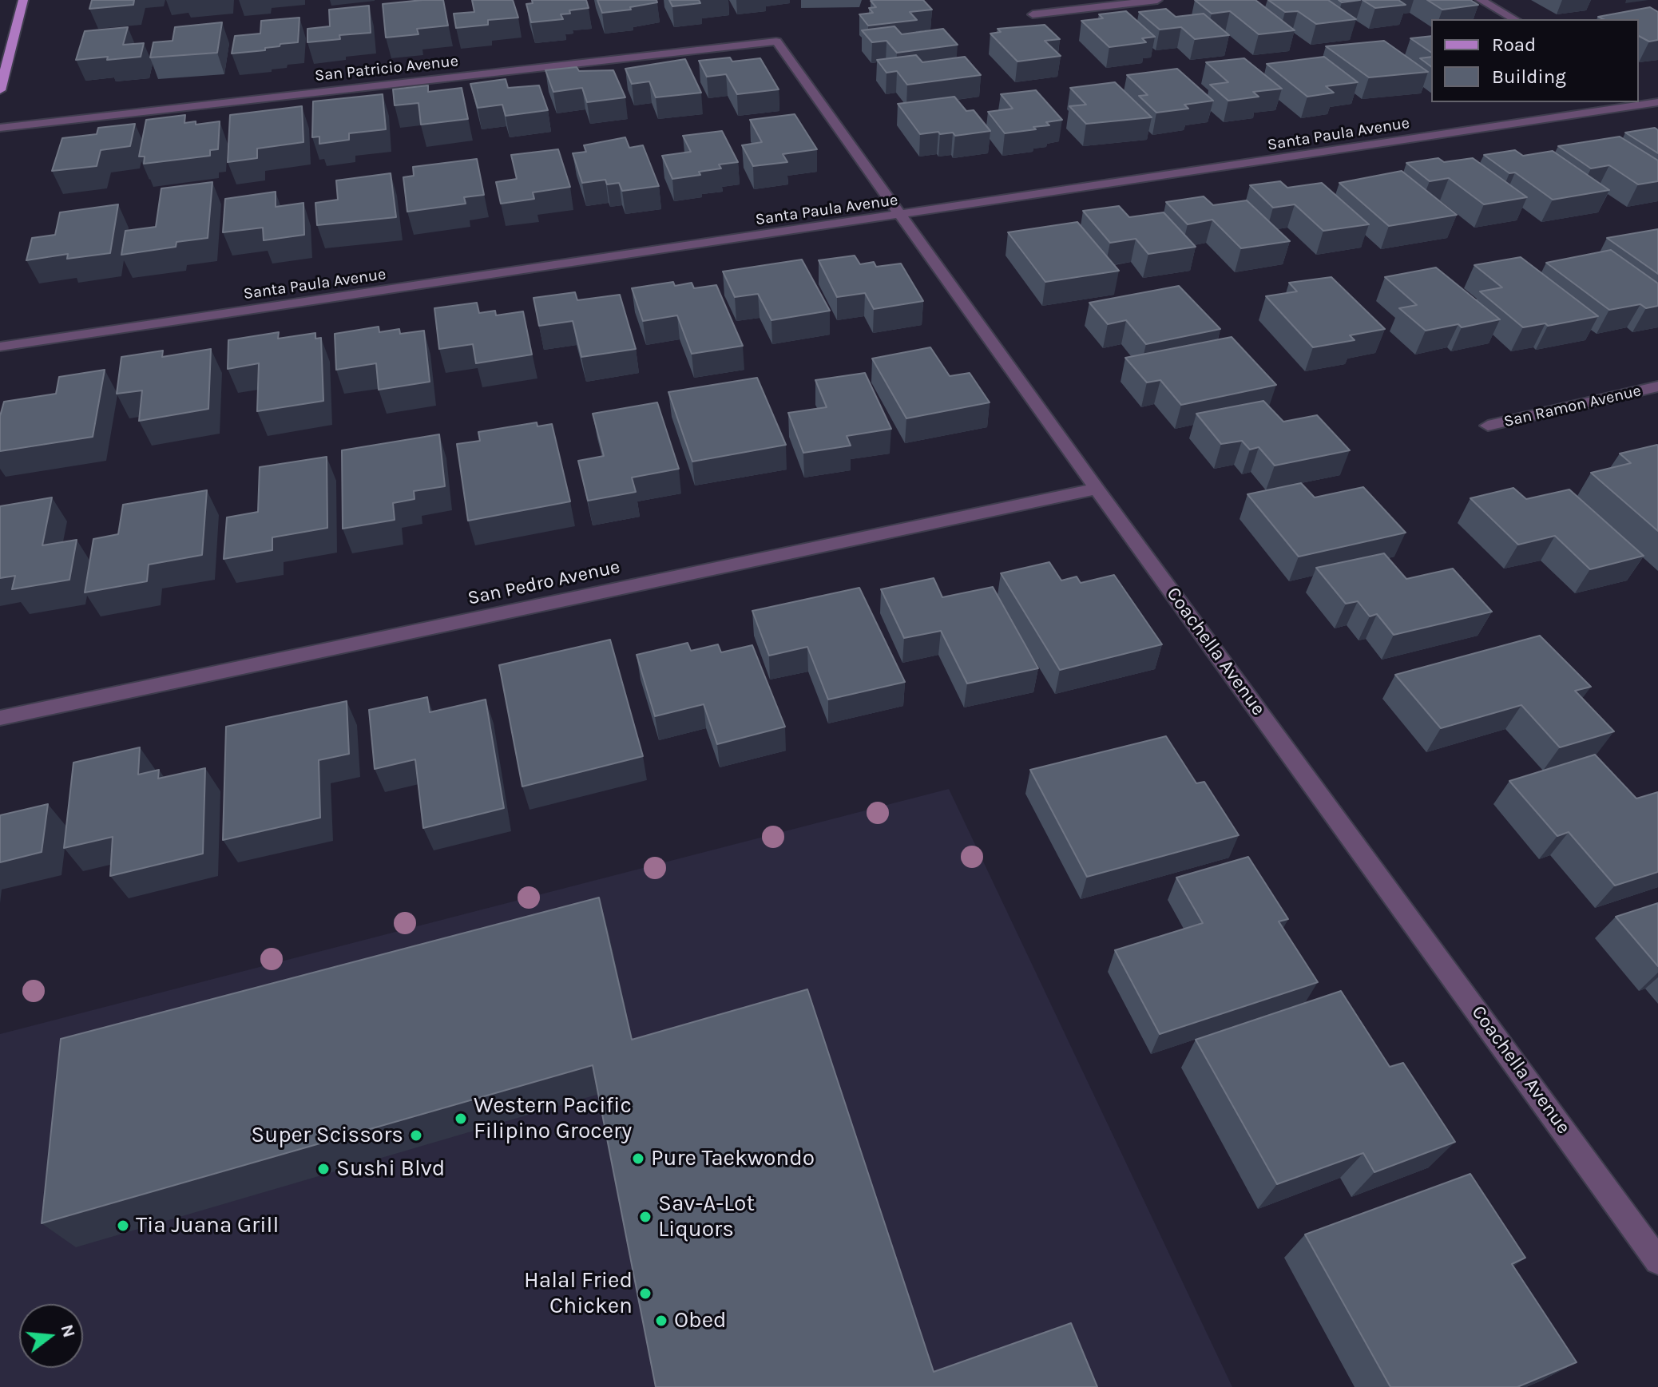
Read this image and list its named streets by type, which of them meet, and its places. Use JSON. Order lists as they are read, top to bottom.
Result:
{
  "streets": {
    "street": [
      "San Patricio Avenue",
      "Santa Paula Avenue",
      "San Ramon Avenue",
      "San Pedro Avenue",
      "Coachella Avenue"
    ]
  },
  "crossings": [
    ["San Patricio Avenue", "Coachella Avenue"],
    ["Santa Paula Avenue", "Coachella Avenue"],
    ["San Pedro Avenue", "Coachella Avenue"]
  ],
  "places": [
    "Western Pacific Filipino Grocery",
    "Super Scissors",
    "Pure Taekwondo",
    "Sushi Blvd",
    "Sav-A-Lot Liquors",
    "Tia Juana Grill",
    "Halal Fried Chicken",
    "Obed"
  ],
  "legend": ["Road", "Building"],
  "north": "right"
}
